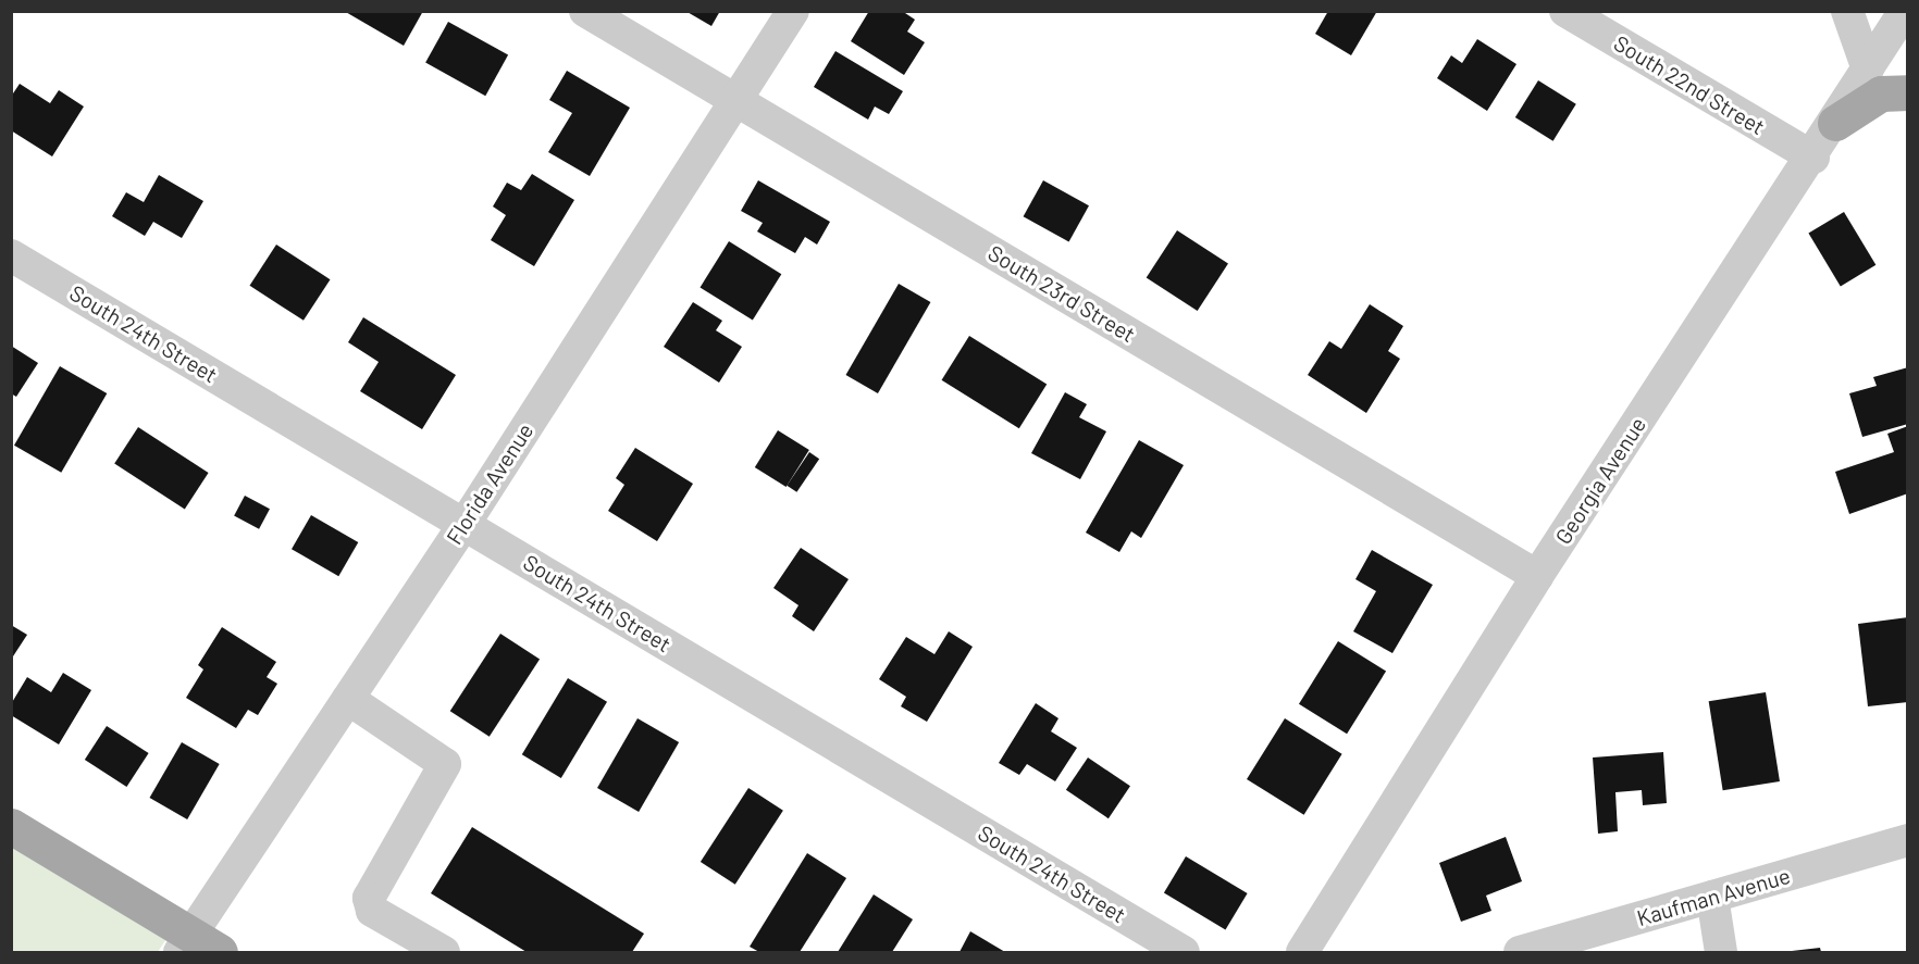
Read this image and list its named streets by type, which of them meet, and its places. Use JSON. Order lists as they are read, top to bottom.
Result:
{
  "streets": {
    "street": [
      "South 22nd Street",
      "South 23rd Street",
      "South 24th Street",
      "Georgia Avenue",
      "Florida Avenue",
      "Kaufman Avenue"
    ]
  },
  "crossings": [
    ["South 22nd Street", "Georgia Avenue"],
    ["South 23rd Street", "Georgia Avenue"],
    ["South 23rd Street", "Florida Avenue"],
    ["South 24th Street", "Florida Avenue"]
  ]
}
